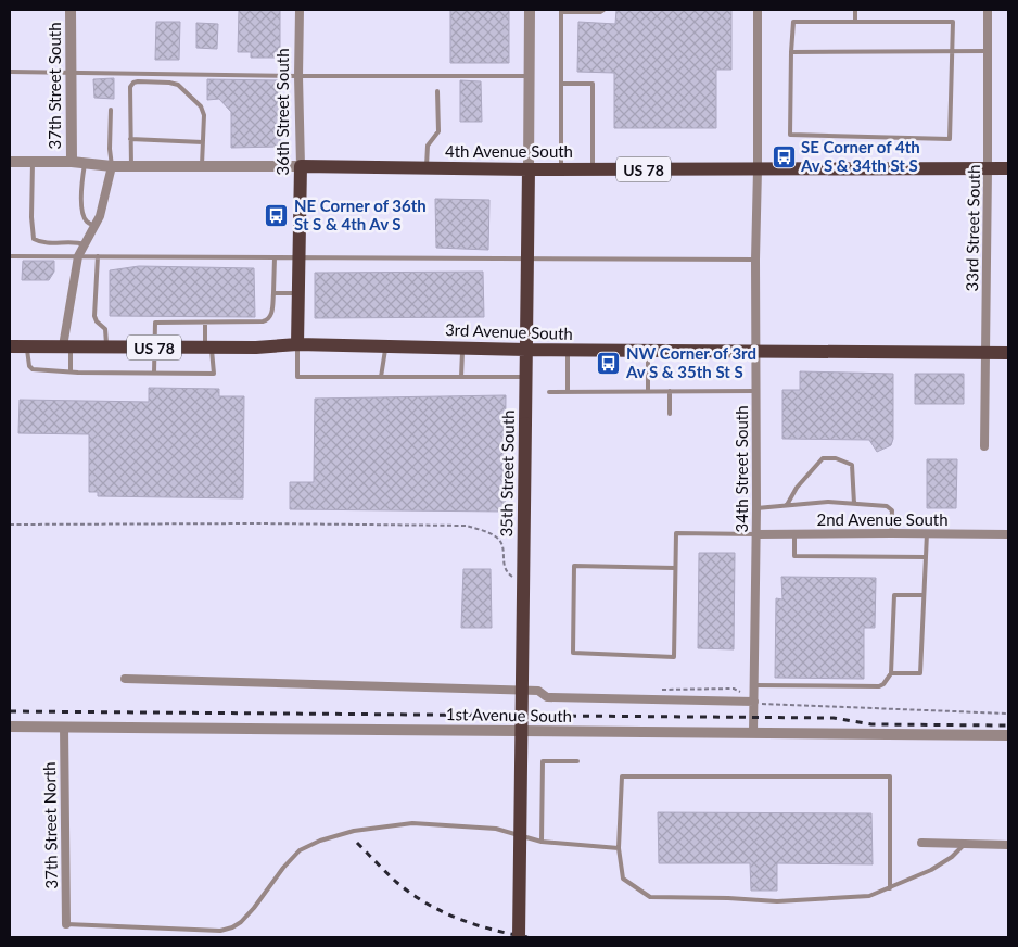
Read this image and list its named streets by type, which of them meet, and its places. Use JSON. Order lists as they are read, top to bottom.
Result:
{
  "streets": {
    "main road": [
      "36th Street South",
      "4th Avenue South",
      "US 78",
      "3rd Avenue South",
      "35th Street South"
    ],
    "street": [
      "37th Street South",
      "33rd Street South",
      "34th Street South",
      "2nd Avenue South",
      "1st Avenue South",
      "37th Street North"
    ]
  },
  "crossings": [
    ["37th Street South", "4th Avenue South"],
    ["36th Street South", "4th Avenue South"],
    ["36th Street South", "3rd Avenue South"],
    ["4th Avenue South", "33rd Street South"],
    ["4th Avenue South", "34th Street South"],
    ["4th Avenue South", "35th Street South"],
    ["33rd Street South", "3rd Avenue South"],
    ["3rd Avenue South", "34th Street South"],
    ["3rd Avenue South", "35th Street South"],
    ["34th Street South", "2nd Avenue South"],
    ["34th Street South", "1st Avenue South"],
    ["1st Avenue South", "37th Street North"]
  ],
  "places": {
    "bus stop": ["SE Corner of 4th Av S & 34th St S", "NE Corner of 36th St S & 4th Av S", "NW Corner of 3rd Av S & 35th St S"]
  }
}
